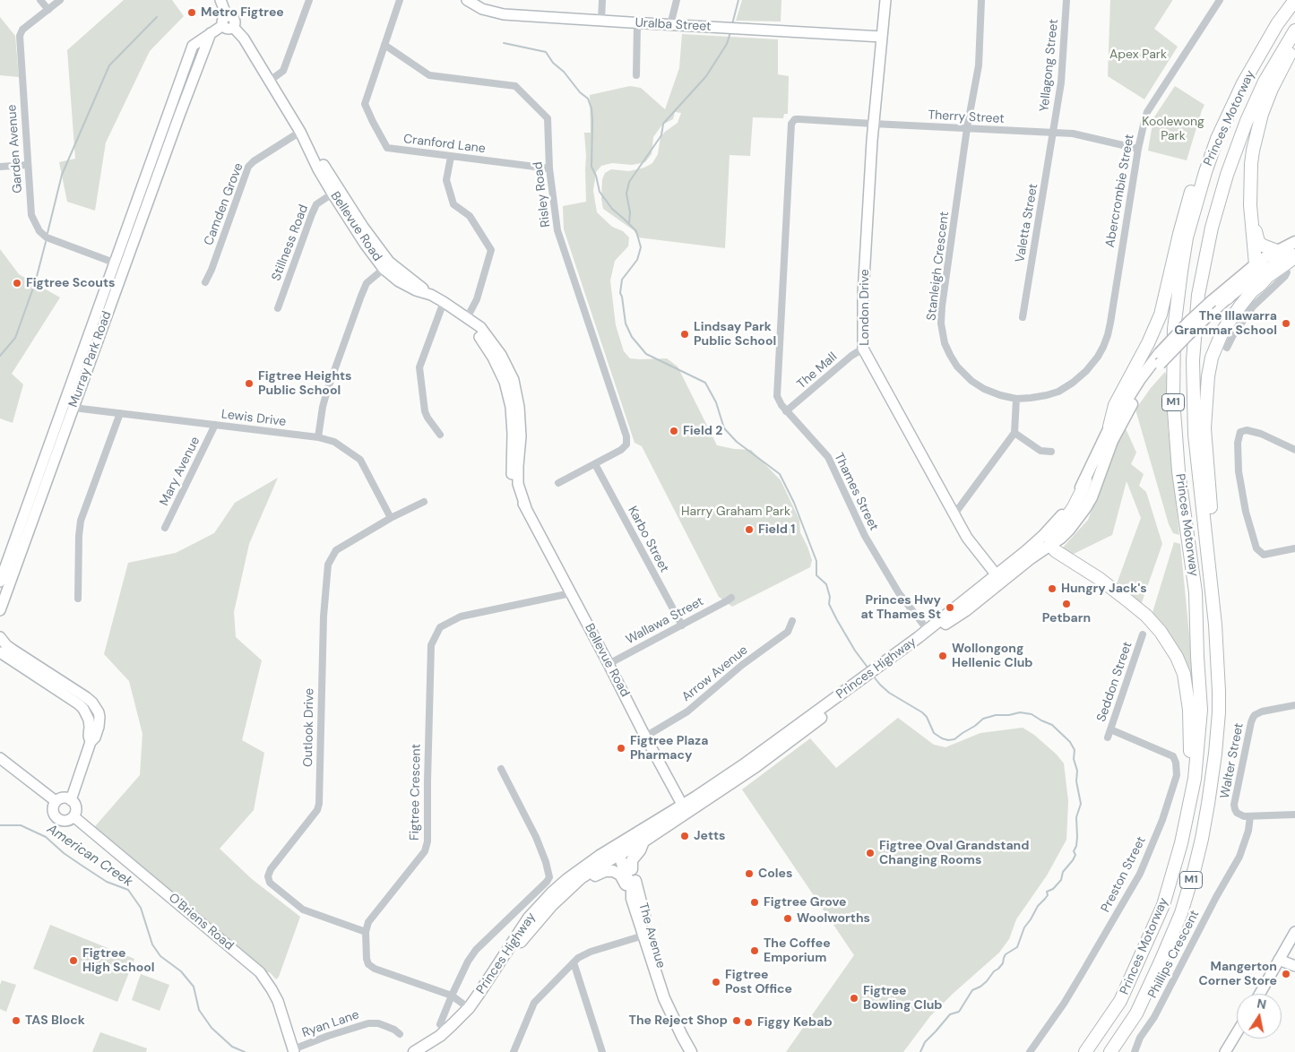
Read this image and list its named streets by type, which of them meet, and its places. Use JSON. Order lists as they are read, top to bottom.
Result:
{
  "streets": {
    "highway": ["Princes Motorway", "M1"],
    "main road": ["Princes Highway", "The Avenue"],
    "street": [
      "Uralba Street",
      "Yellagong Street",
      "Therry Street",
      "Cranford Lane",
      "Garden Avenue",
      "Abercrombie Street",
      "Risley Road",
      "Camden Grove",
      "Valetta Street",
      "Bellevue Road",
      "Stillness Road",
      "Stanleigh Crescent",
      "London Drive",
      "Murray Park Road",
      "The Mall",
      "Lewis Drive",
      "Mary Avenue",
      "Thames Street",
      "Karbo Street",
      "Wallawa Street",
      "Arrow Avenue",
      "Seddon Street",
      "Outlook Drive",
      "Walter Street",
      "Figtree Crescent",
      "Preston Street",
      "O'Briens Road",
      "Phillips Crescent",
      "Ryan Lane"
    ]
  },
  "crossings": [
    ["Uralba Street", "London Drive"],
    ["Yellagong Street", "Therry Street"],
    ["Yellagong Street", "Valetta Street"],
    ["Therry Street", "Abercrombie Street"],
    ["Therry Street", "Valetta Street"],
    ["Therry Street", "Stanleigh Crescent"],
    ["Therry Street", "London Drive"],
    ["Therry Street", "Thames Street"],
    ["Cranford Lane", "Risley Road"],
    ["Garden Avenue", "Murray Park Road"],
    ["Abercrombie Street", "Stanleigh Crescent"],
    ["Risley Road", "Karbo Street"],
    ["Camden Grove", "Bellevue Road"],
    ["Bellevue Road", "Stillness Road"],
    ["Bellevue Road", "Murray Park Road"],
    ["Bellevue Road", "Wallawa Street"],
    ["Bellevue Road", "Princes Highway"],
    ["Bellevue Road", "Arrow Avenue"],
    ["Bellevue Road", "Figtree Crescent"],
    ["London Drive", "The Mall"],
    ["London Drive", "Princes Highway"],
    ["Murray Park Road", "Lewis Drive"],
    ["The Mall", "Thames Street"],
    ["Lewis Drive", "Mary Avenue"],
    ["Lewis Drive", "Outlook Drive"],
    ["Thames Street", "Princes Highway"],
    ["Karbo Street", "Wallawa Street"],
    ["Princes Highway", "Figtree Crescent"],
    ["Princes Highway", "The Avenue"],
    ["Seddon Street", "Preston Street"],
    ["Outlook Drive", "Figtree Crescent"],
    ["Walter Street", "Phillips Crescent"],
    ["O'Briens Road", "Ryan Lane"]
  ],
  "water": ["American Creek"],
  "parks": ["Apex Park", "Koolewong Park", "Harry Graham Park"],
  "places": [
    "Metro Figtree",
    "Figtree Scouts",
    "The Illawarra Grammar School",
    "Lindsay Park Public School",
    "Figtree Heights Public School",
    "Field 2",
    "Field 1",
    "Hungry Jack's",
    "Petbarn",
    "Princes Hwy at Thames St",
    "Wollongong Hellenic Club",
    "Figtree Plaza Pharmacy",
    "Jetts",
    "Figtree Oval Grandstand Changing Rooms",
    "Coles",
    "Figtree Grove",
    "Woolworths",
    "The Coffee Emporium",
    "Figtree High School",
    "Mangerton Corner Store",
    "Figtree Post Office",
    "Figtree Bowling Club",
    "TAS Block",
    "The Reject Shop",
    "Figgy Kebab"
  ],
  "north": "top"
}
